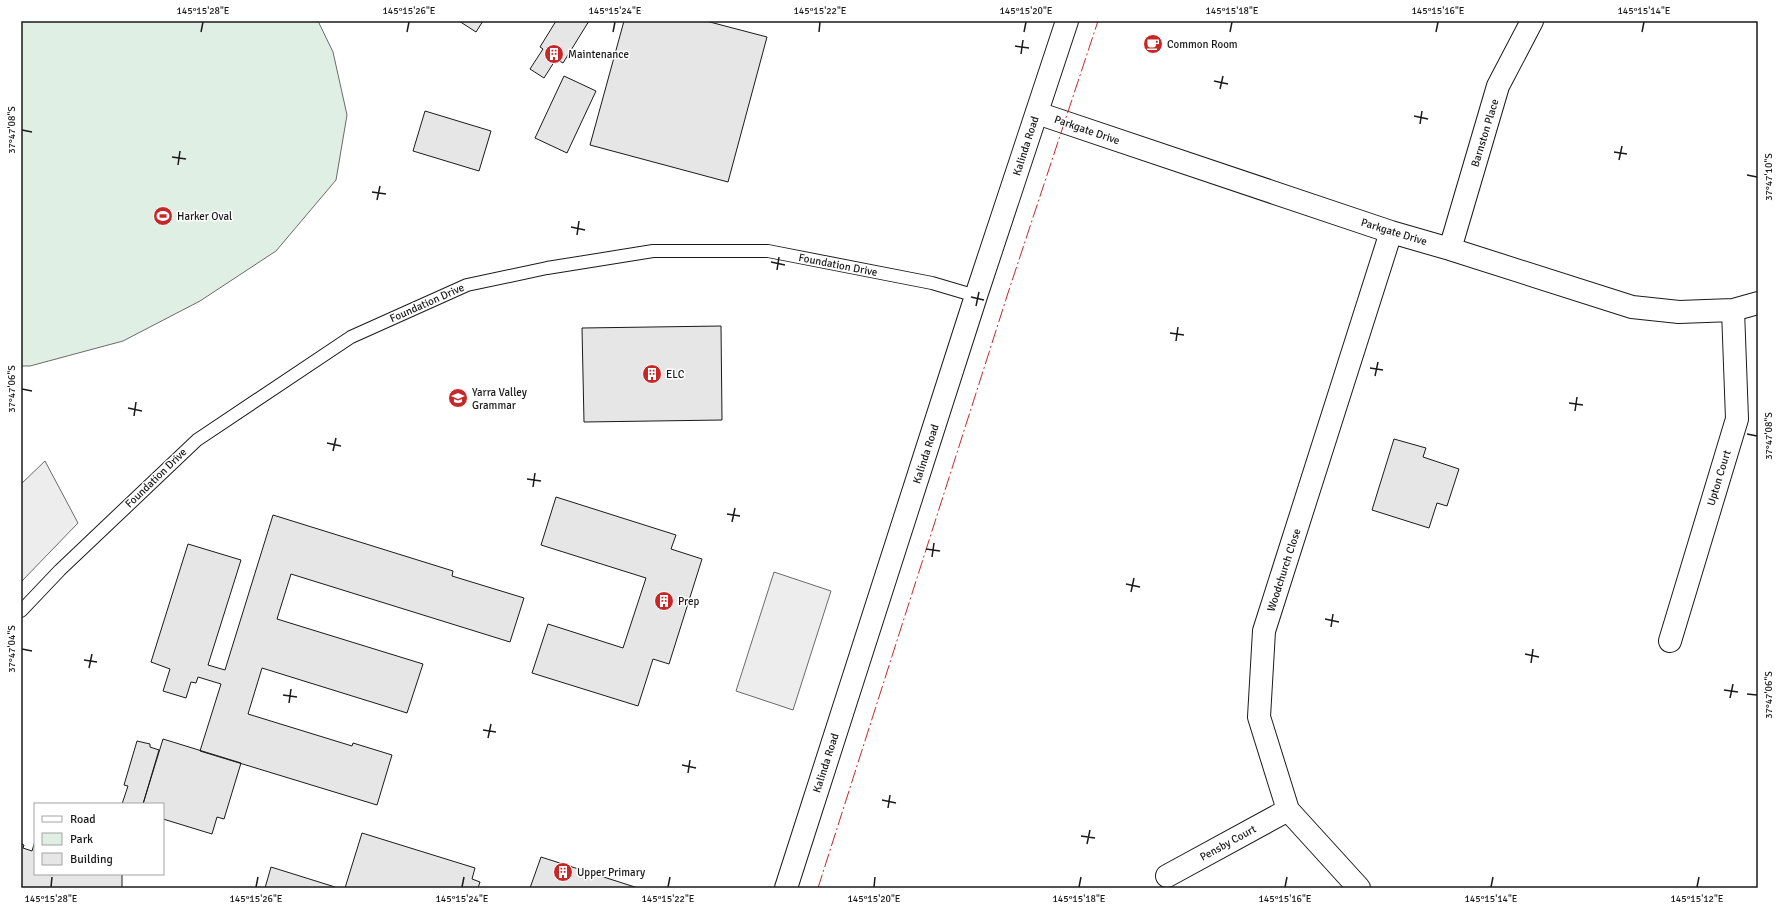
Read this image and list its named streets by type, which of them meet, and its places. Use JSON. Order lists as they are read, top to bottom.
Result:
{
  "streets": {
    "street": [
      "Parkgate Drive",
      "Barnston Place",
      "Kalinda Road",
      "Upton Court",
      "Woodchurch Close",
      "Pensby Court"
    ],
    "lane": ["Foundation Drive"]
  },
  "crossings": [
    ["Parkgate Drive", "Barnston Place"],
    ["Parkgate Drive", "Kalinda Road"],
    ["Parkgate Drive", "Upton Court"],
    ["Parkgate Drive", "Woodchurch Close"],
    ["Kalinda Road", "Foundation Drive"],
    ["Woodchurch Close", "Pensby Court"]
  ],
  "places": {
    "cafe": ["Common Room"],
    "building": [
      "Maintenance",
      "ELC",
      "Prep",
      "Upper Primary"
    ],
    "sports": ["Harker Oval"],
    "school or university": ["Yarra Valley Grammar"]
  },
  "legend": ["Road", "Park", "Building"],
  "coordinates": [
    "145°15'28\"E",
    "145°15'26\"E",
    "145°15'24\"E",
    "145°15'22\"E",
    "145°15'20\"E",
    "145°15'18\"E",
    "145°15'16\"E",
    "145°15'14\"E",
    "37°47'08\"S",
    "37°47'10\"S",
    "37°47'06\"S",
    "37°47'04\"S",
    "145°15'12\"E"
  ]
}
